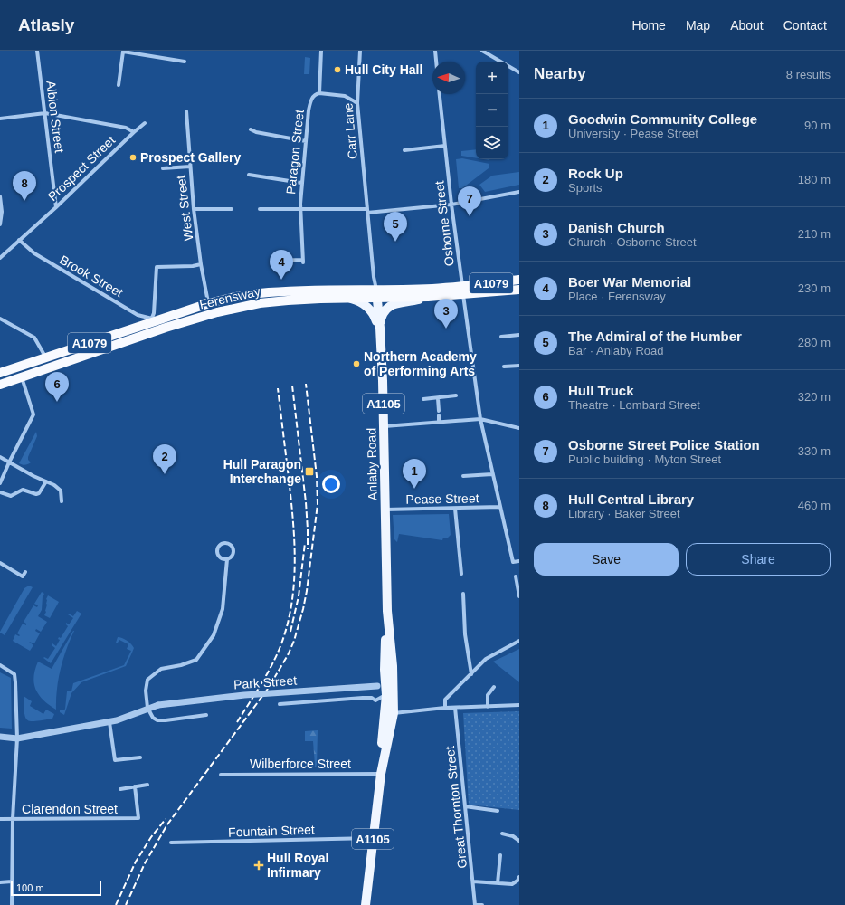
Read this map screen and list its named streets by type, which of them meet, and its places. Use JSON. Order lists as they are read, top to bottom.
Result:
{
  "streets": {
    "highway": ["A1079", "Ferensway"],
    "main road": ["A1105", "Anlaby Road"],
    "street": [
      "Albion Street",
      "Carr Lane",
      "Paragon Street",
      "Prospect Street",
      "West Street",
      "Osborne Street",
      "Brook Street",
      "Pease Street",
      "Park Street",
      "Wilberforce Street",
      "Great Thornton Street",
      "Clarendon Street",
      "Fountain Street"
    ]
  },
  "crossings": [
    ["Albion Street", "Prospect Street"],
    ["Carr Lane", "Anlaby Road"],
    ["Prospect Street", "Brook Street"],
    ["West Street", "Ferensway"],
    ["Osborne Street", "Ferensway"],
    ["Osborne Street", "Pease Street"],
    ["Brook Street", "Ferensway"],
    ["Ferensway", "Anlaby Road"],
    ["Anlaby Road", "Pease Street"],
    ["Anlaby Road", "Park Street"],
    ["Anlaby Road", "Wilberforce Street"],
    ["Anlaby Road", "Fountain Street"]
  ],
  "places": {
    "other": ["Hull City Hall", "Prospect Gallery", "Northern Academy of Performing Arts"],
    "transit": ["Hull Paragon Interchange"],
    "health": ["Hull Royal Infirmary"]
  },
  "scale_bar": "100 m",
  "north": "left",
  "page": {
    "header": "Atlasly",
    "nav": [
      "Home",
      "Map",
      "About",
      "Contact"
    ],
    "heading": ["Nearby", "8 results"],
    "map_buttons": ["+", "−"],
    "list": [
      {
        "mark": "1",
        "name": "Goodwin Community College",
        "note": "University · Pease Street",
        "value": "90 m"
      },
      {
        "mark": "2",
        "name": "Rock Up",
        "note": "Sports",
        "value": "180 m"
      },
      {
        "mark": "3",
        "name": "Danish Church",
        "note": "Church · Osborne Street",
        "value": "210 m"
      },
      {
        "mark": "4",
        "name": "Boer War Memorial",
        "note": "Place · Ferensway",
        "value": "230 m"
      },
      {
        "mark": "5",
        "name": "The Admiral of the Humber",
        "note": "Bar · Anlaby Road",
        "value": "280 m"
      },
      {
        "mark": "6",
        "name": "Hull Truck",
        "note": "Theatre · Lombard Street",
        "value": "320 m"
      },
      {
        "mark": "7",
        "name": "Osborne Street Police Station",
        "note": "Public building · Myton Street",
        "value": "330 m"
      },
      {
        "mark": "8",
        "name": "Hull Central Library",
        "note": "Library · Baker Street",
        "value": "460 m"
      }
    ],
    "pins": [
      "8",
      "7",
      "5",
      "4",
      "3",
      "6",
      "2",
      "1"
    ],
    "buttons": ["Save", "Share"],
    "scale": "100 m"
  }
}
